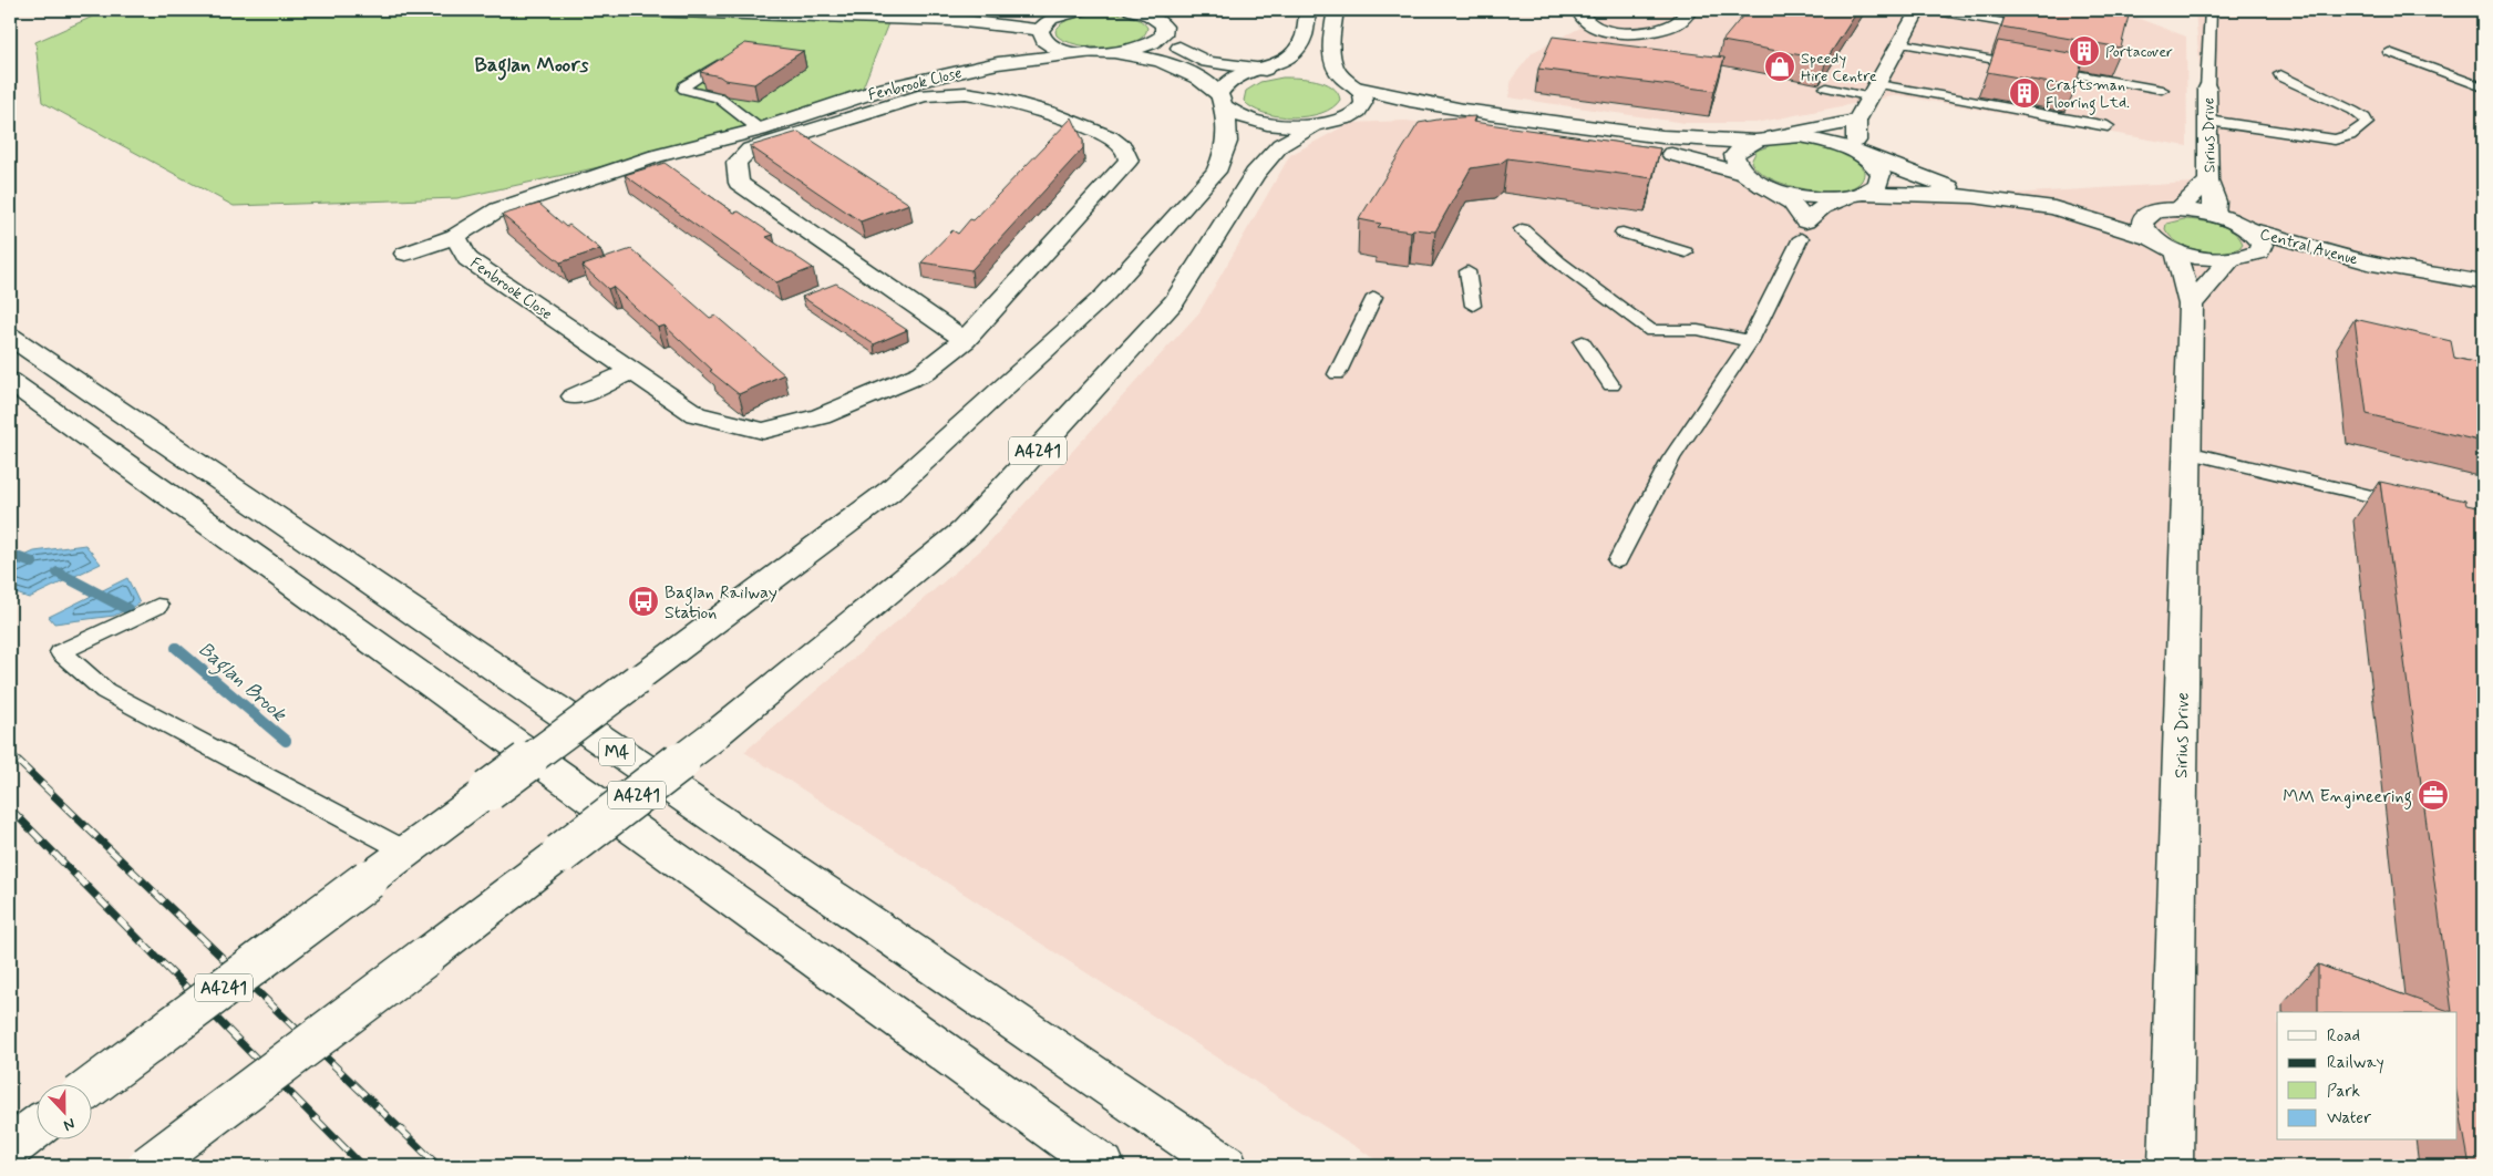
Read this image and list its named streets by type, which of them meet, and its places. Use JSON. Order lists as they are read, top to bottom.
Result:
{
  "streets": {
    "main road": [
      "Fenbrook Close",
      "Sirius Drive",
      "Central Avenue",
      "A4241",
      "M4"
    ]
  },
  "crossings": [
    ["Sirius Drive", "Central Avenue"]
  ],
  "districts": ["Baglan Moors"],
  "water": ["Baglan Brook"],
  "places": {
    "building": ["Portacover", "Craftsman Flooring Ltd."],
    "shop": ["Speedy Hire Centre"],
    "bus stop": ["Baglan Railway Station"],
    "office": ["MM Engineering"]
  },
  "legend": [
    "Road",
    "Railway",
    "Park",
    "Water"
  ],
  "north": "bottom"
}
